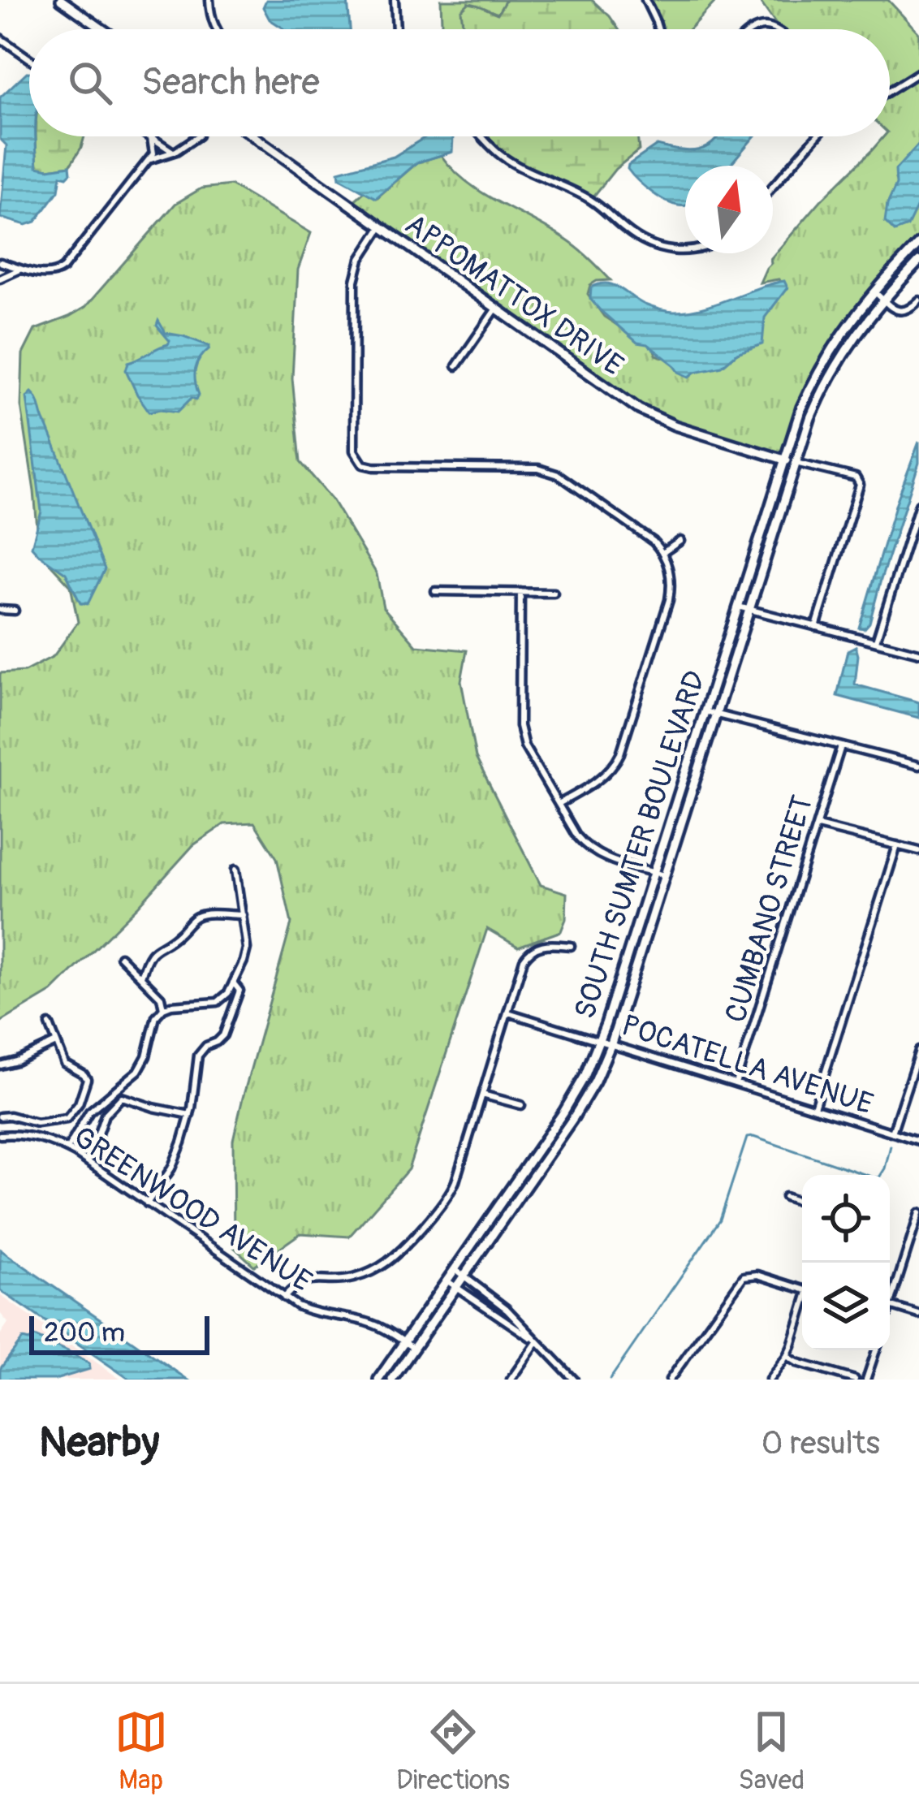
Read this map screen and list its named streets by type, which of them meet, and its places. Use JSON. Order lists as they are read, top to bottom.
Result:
{
  "streets": {
    "main road": ["APPOMATTOX DRIVE", "SOUTH SUMTER BOULEVARD"],
    "street": ["CUMBANO STREET", "POCATELLA AVENUE", "GREENWOOD AVENUE"]
  },
  "crossings": [
    ["APPOMATTOX DRIVE", "SOUTH SUMTER BOULEVARD"],
    ["SOUTH SUMTER BOULEVARD", "POCATELLA AVENUE"],
    ["SOUTH SUMTER BOULEVARD", "GREENWOOD AVENUE"],
    ["CUMBANO STREET", "POCATELLA AVENUE"]
  ],
  "scale_bar": "200 m",
  "north": "top",
  "page": {
    "search": "Search here",
    "scale": "200 m",
    "heading": ["Nearby", "0 results"],
    "nav": ["Map", "Directions", "Saved"]
  }
}
